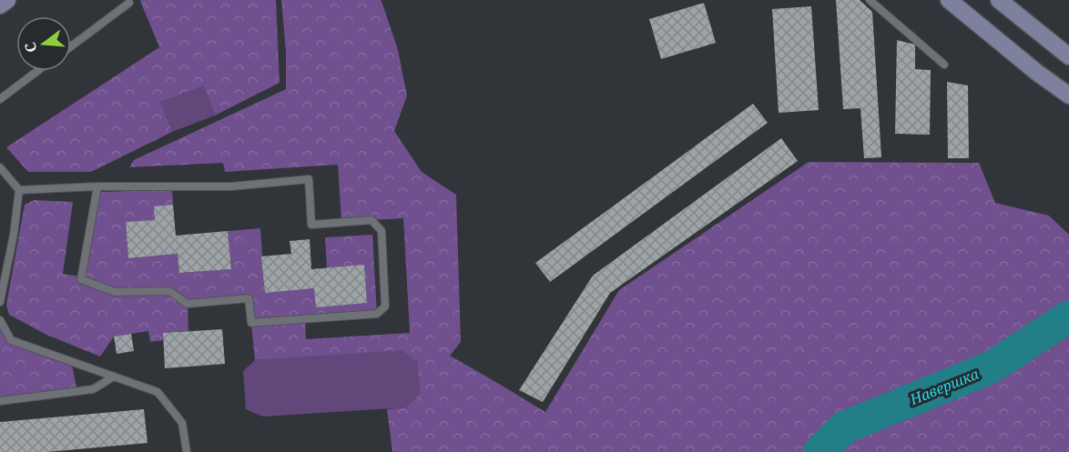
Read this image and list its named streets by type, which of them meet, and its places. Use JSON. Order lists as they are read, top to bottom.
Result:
{
  "water": ["Навершка"],
  "north": "left"
}
